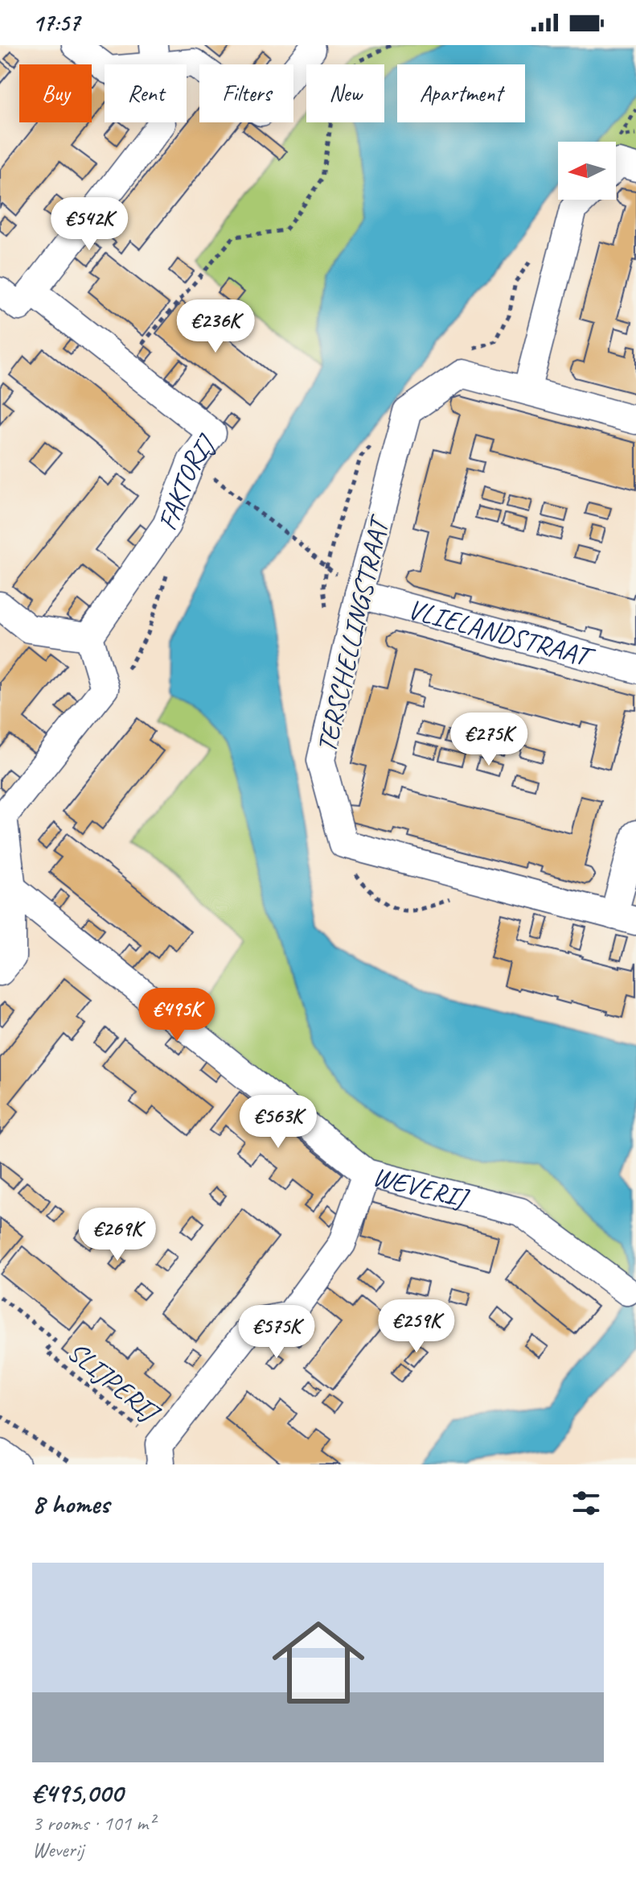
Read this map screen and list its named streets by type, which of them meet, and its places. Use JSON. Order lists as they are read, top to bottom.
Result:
{
  "streets": {
    "street": [
      "FAKTORIJ",
      "VLIELANDSTRAAT",
      "TERSCHELLINGSTRAAT",
      "WEVERIJ"
    ],
    "path": ["SLIJPERIJ"]
  },
  "crossings": [
    ["VLIELANDSTRAAT", "TERSCHELLINGSTRAAT"]
  ],
  "north": "left",
  "page": {
    "status": "17:57",
    "chip": [
      "Buy",
      "Rent",
      "Filters",
      "New",
      "Apartment"
    ],
    "price": [
      "€542K",
      "€236K",
      "€275K",
      "€495K",
      "€563K",
      "€269K",
      "€259K",
      "€575K"
    ],
    "heading": "8 homes",
    "list": [
      {
        "name": "€495,000",
        "note": "3 rooms · 101 m² · Weverij"
      }
    ]
  }
}
